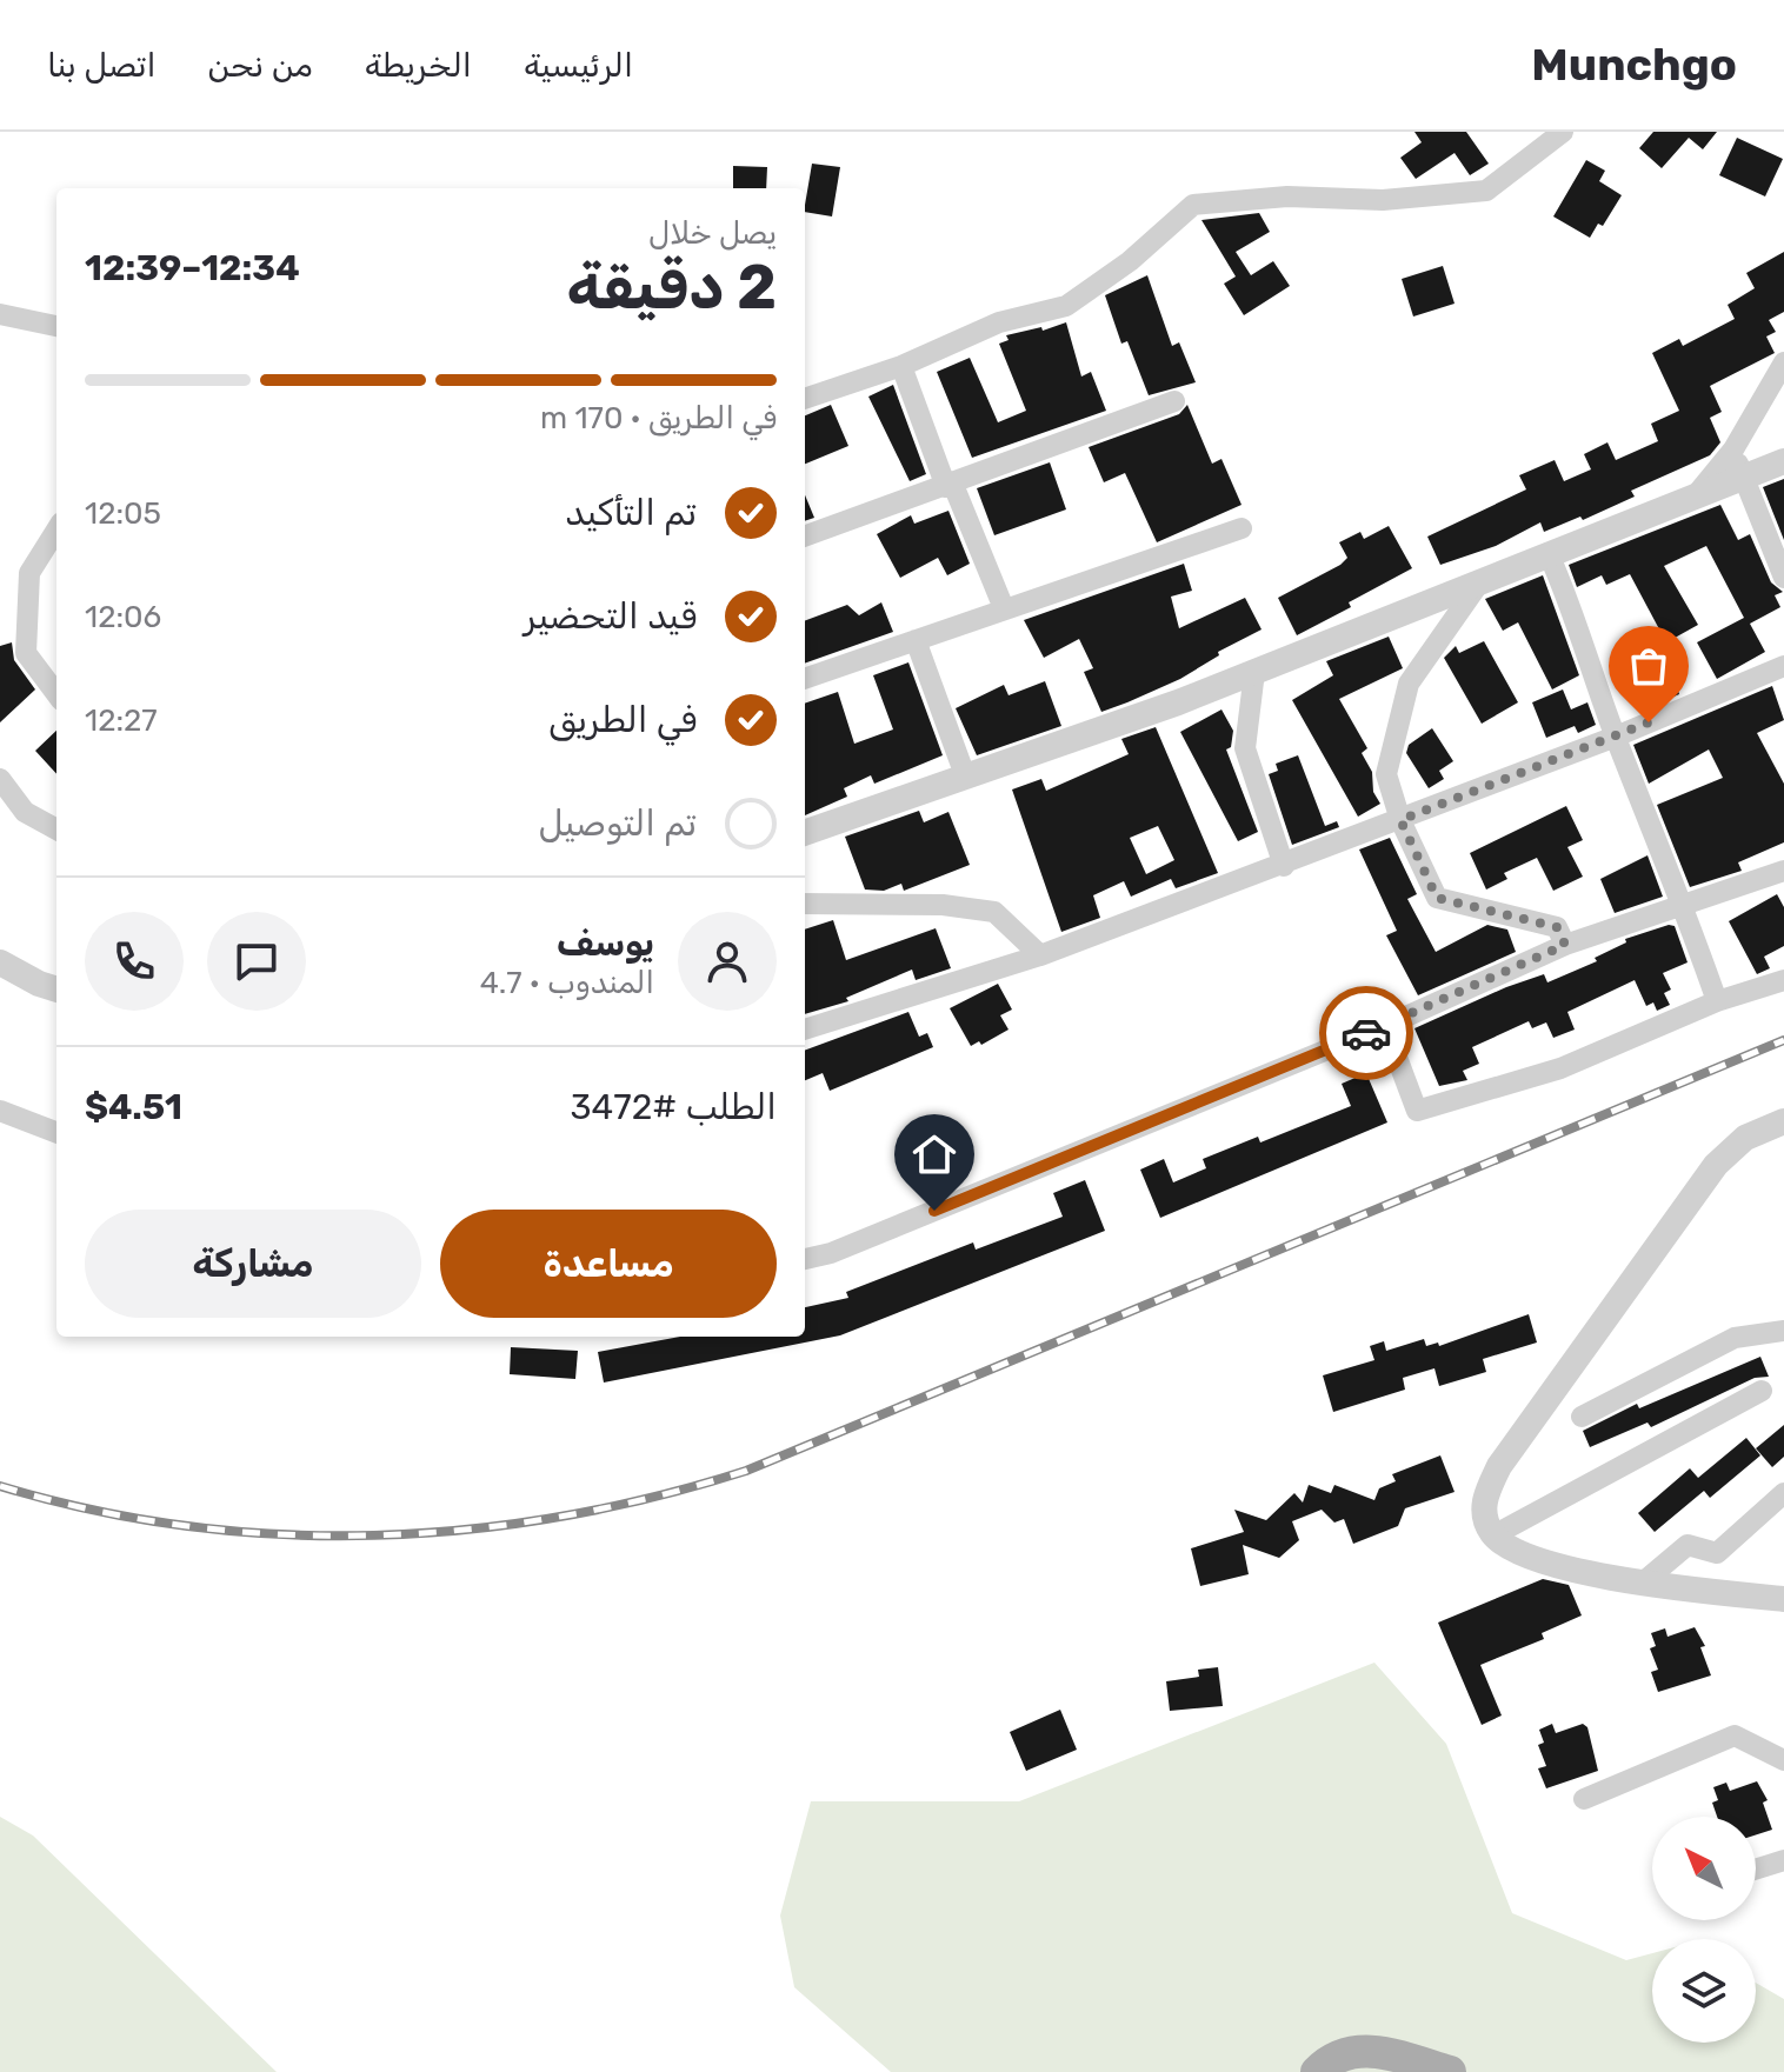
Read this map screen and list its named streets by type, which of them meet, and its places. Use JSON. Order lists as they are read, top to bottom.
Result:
{
  "north": "top left",
  "page": {
    "header": "Munchgo",
    "nav": [
      "الرئيسية",
      "الخريطة",
      "من نحن",
      "اتصل بنا"
    ],
    "heading": ["2 دقيقة", "يصل خلال", "12:34–12:39"],
    "panel": [
      "يوسف",
      "المندوب · 4.7",
      "الطلب #3472",
      "$4.51"
    ],
    "bar": "في الطريق · 170 m",
    "list": [
      ["تم التأكيد", "12:05"],
      ["قيد التحضير", "12:06"],
      ["في الطريق", "12:27"],
      "تم التوصيل"
    ],
    "buttons": ["مساعدة", "مشاركة"]
  }
}
